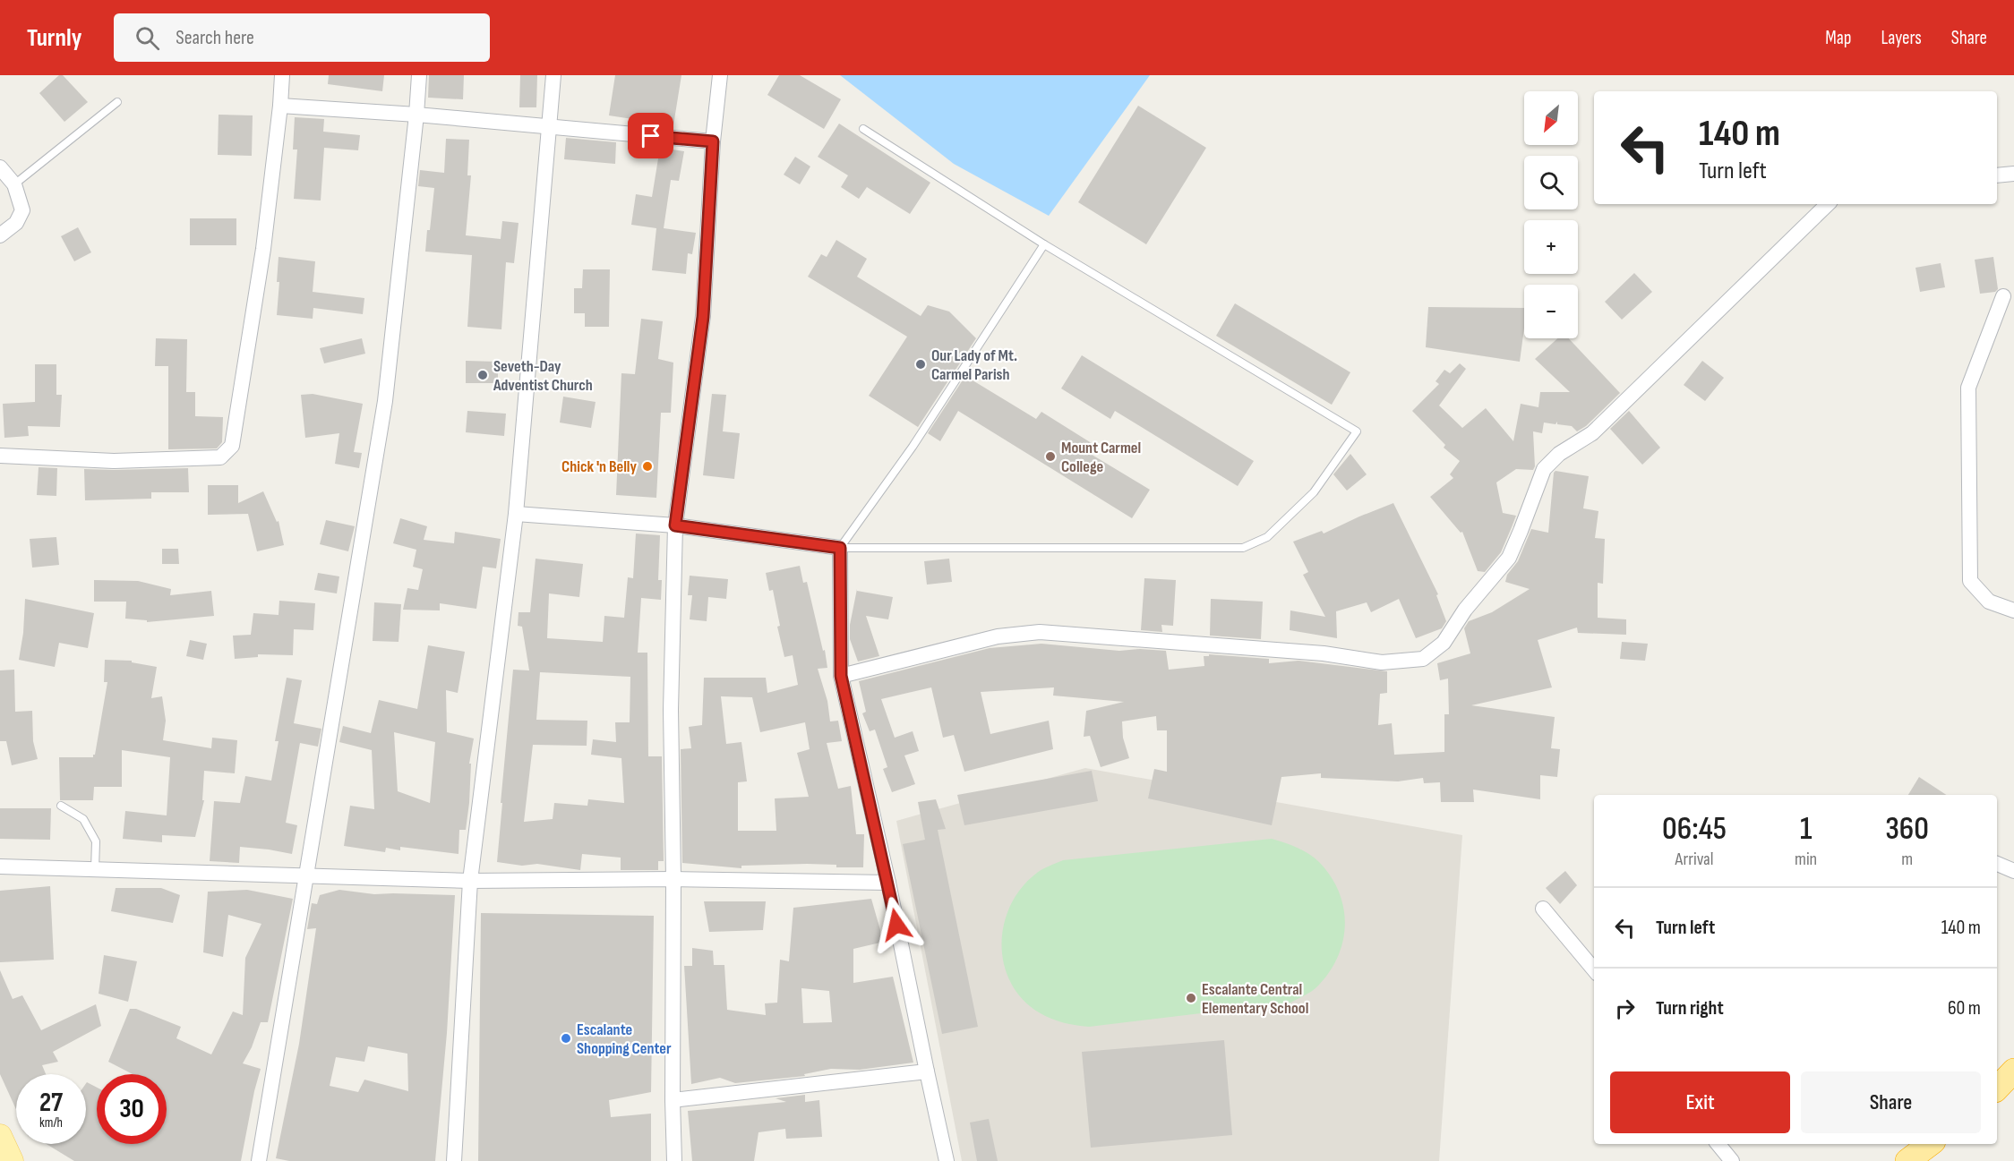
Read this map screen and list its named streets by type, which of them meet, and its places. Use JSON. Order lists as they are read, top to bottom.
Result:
{
  "places": [
    "Our Lady of Mt. Carmel Parish",
    "Seveth-Day Adventist Church",
    "Mount Carmel College",
    "Chick 'n Belly",
    "Escalante Central Elementary School",
    "Escalante Shopping Center"
  ],
  "north": "bottom left",
  "page": {
    "header": "Turnly",
    "search": "Search here",
    "nav": ["Map", "Layers", "Share"],
    "map_buttons": ["+", "−"],
    "turn": ["140 m", "Turn left"],
    "eta": [
      "06:45",
      "Arrival",
      "1",
      "min",
      "360",
      "m"
    ],
    "list": [
      {
        "name": "Turn left",
        "value": "140 m"
      },
      {
        "name": "Turn right",
        "value": "60 m"
      }
    ],
    "buttons": ["Exit", "Share"],
    "speed": "27 km/h",
    "limit": "30"
  }
}
